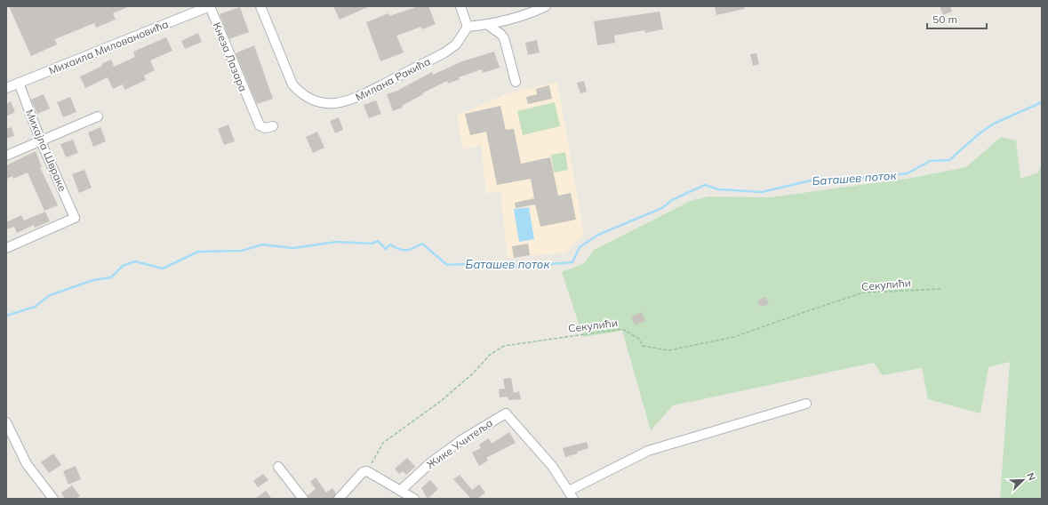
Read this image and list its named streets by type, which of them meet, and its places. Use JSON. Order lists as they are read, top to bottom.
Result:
{
  "streets": {
    "street": [
      "Михаила Миловановића",
      "Кнеза Лазара",
      "Милана Ракића",
      "Михајла Швраке",
      "Жике Учитеља"
    ],
    "path": ["Секулићи"]
  },
  "crossings": [
    ["Михаила Миловановића", "Кнеза Лазара"],
    ["Михаила Миловановића", "Михајла Швраке"]
  ],
  "water": ["Баташев поток"],
  "scale_bar": "50 m",
  "north": "top right"
}
